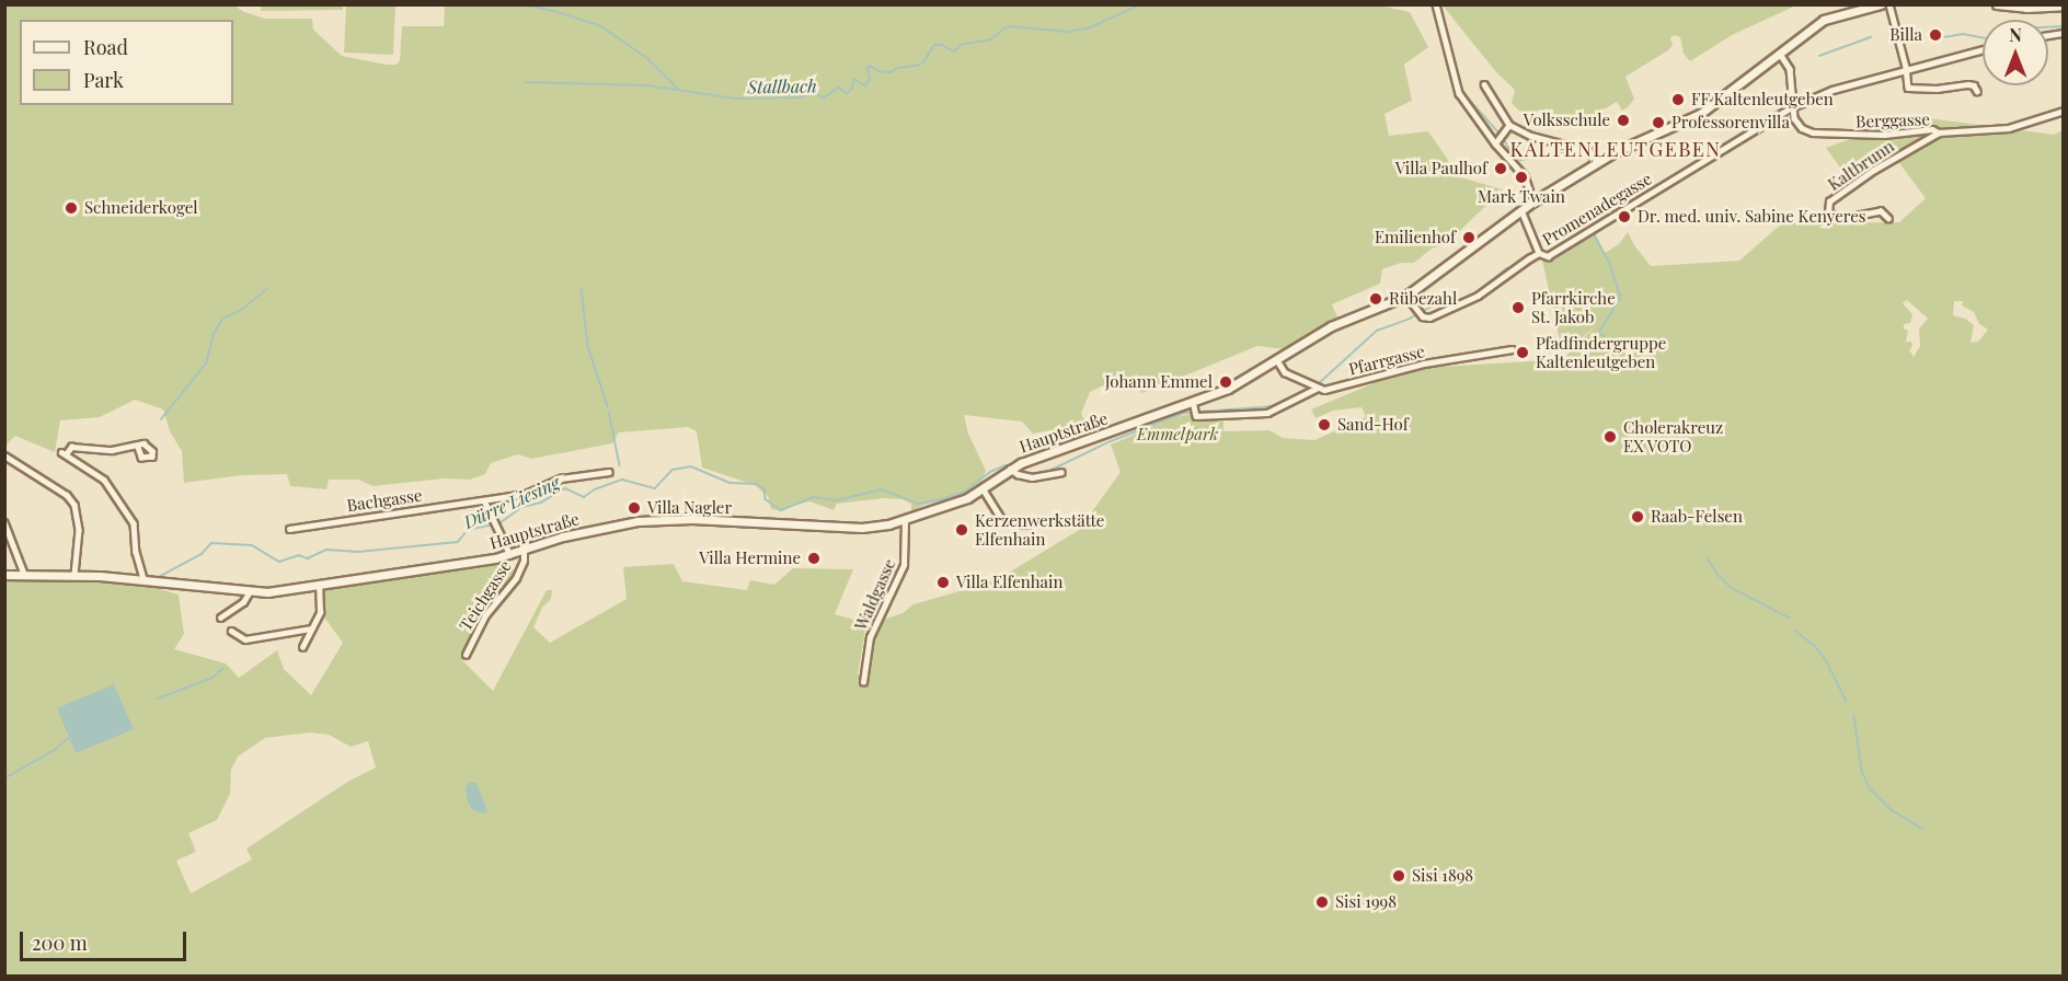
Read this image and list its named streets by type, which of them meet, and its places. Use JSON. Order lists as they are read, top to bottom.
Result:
{
  "streets": {
    "main road": ["Hauptstraße"],
    "street": [
      "Berggasse",
      "Kaltbrunn",
      "Promenadegasse",
      "Pfarrgasse",
      "Bachgasse",
      "Waldgasse",
      "Teichgasse"
    ]
  },
  "crossings": [
    ["Berggasse", "Kaltbrunn"],
    ["Berggasse", "Promenadegasse"],
    ["Promenadegasse", "Hauptstraße"],
    ["Hauptstraße", "Waldgasse"],
    ["Hauptstraße", "Teichgasse"]
  ],
  "districts": ["KALTENLEUTGEBEN"],
  "water": ["Stallbach", "Dürre Liesing"],
  "parks": ["Emmelpark"],
  "places": [
    "Billa",
    "FF Kaltenleutgeben",
    "Volksschule",
    "Professorenvilla",
    "Villa Paulhof",
    "Mark Twain",
    "Schneiderkogel",
    "Dr. med. univ. Sabine Kenyeres",
    "Emilienhof",
    "Rübezahl",
    "Pfarrkirche St. Jakob",
    "Pfadfindergruppe Kaltenleutgeben",
    "Johann Emmel",
    "Sand-Hof",
    "Cholerakreuz EX VOTO",
    "Villa Nagler",
    "Raab-Felsen",
    "Kerzenwerkstätte Elfenhain",
    "Villa Hermine",
    "Villa Elfenhain",
    "Sisi 1898",
    "Sisi 1998"
  ],
  "legend": ["Road", "Park"],
  "scale_bar": "200 m",
  "north": "top"
}
